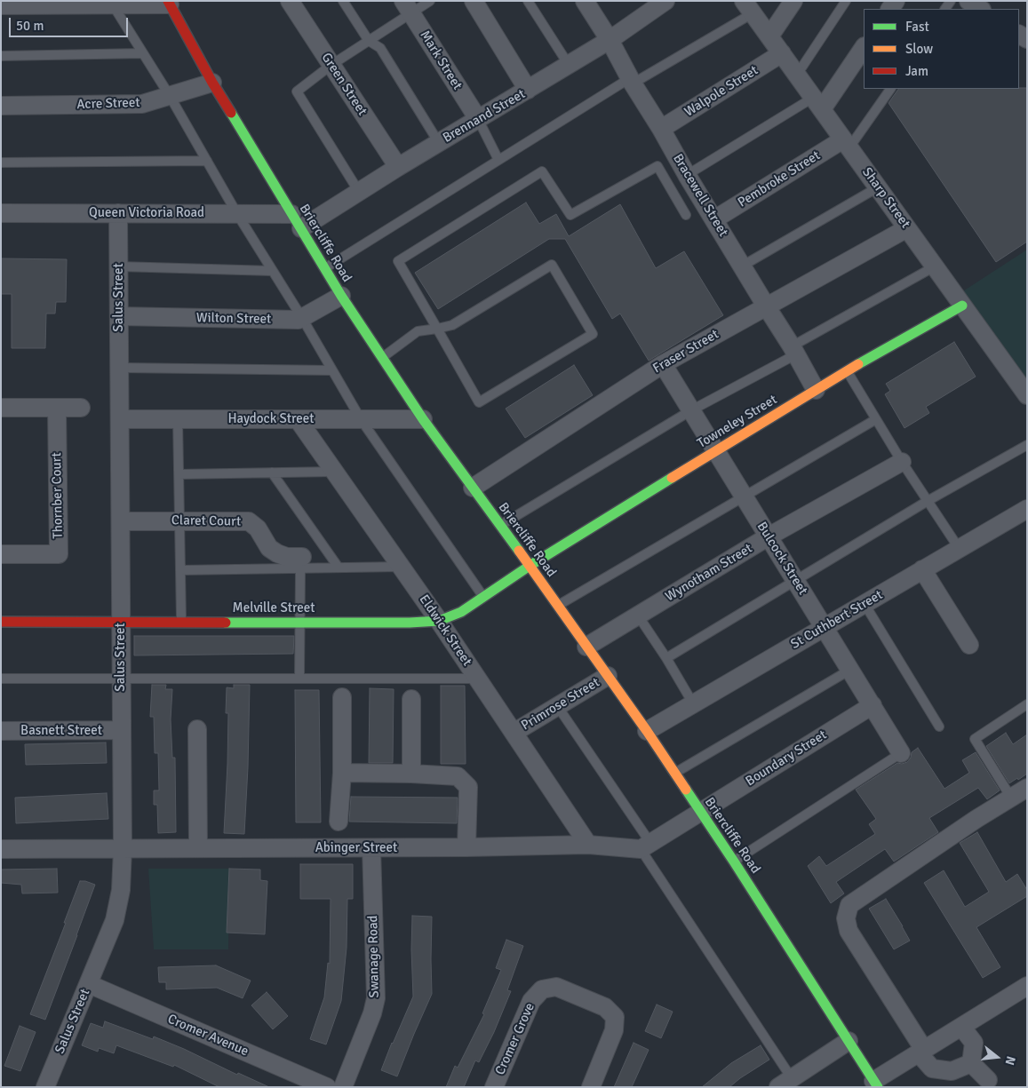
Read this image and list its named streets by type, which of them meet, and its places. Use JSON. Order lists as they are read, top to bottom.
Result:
{
  "streets": {
    "street": [
      "Mark Street",
      "Green Street",
      "Walpole Street",
      "Acre Street",
      "Brennand Street",
      "Pembroke Street",
      "Bracewell Street",
      "Sharp Street",
      "Queen Victoria Road",
      "Briercliffe Road",
      "Salus Street",
      "Wilton Street",
      "Fraser Street",
      "Haydock Street",
      "Towneley Street",
      "Thornber Court",
      "Claret Court",
      "Bulcock Street",
      "Wynotham Street",
      "Melville Street",
      "St Cuthbert Street",
      "Eldwick Street",
      "Primrose Street",
      "Basnett Street",
      "Boundary Street",
      "Abinger Street",
      "Swanage Road",
      "Cromer Avenue",
      "Cromer Grove"
    ]
  },
  "crossings": [
    ["Mark Street", "Brennand Street"],
    ["Green Street", "Brennand Street"],
    ["Walpole Street", "Bracewell Street"],
    ["Walpole Street", "Sharp Street"],
    ["Acre Street", "Briercliffe Road"],
    ["Brennand Street", "Bracewell Street"],
    ["Brennand Street", "Queen Victoria Road"],
    ["Brennand Street", "Briercliffe Road"],
    ["Pembroke Street", "Bracewell Street"],
    ["Pembroke Street", "Sharp Street"],
    ["Bracewell Street", "Fraser Street"],
    ["Bracewell Street", "Towneley Street"],
    ["Sharp Street", "Fraser Street"],
    ["Sharp Street", "Towneley Street"],
    ["Queen Victoria Road", "Briercliffe Road"],
    ["Queen Victoria Road", "Salus Street"],
    ["Briercliffe Road", "Wilton Street"],
    ["Briercliffe Road", "Fraser Street"],
    ["Briercliffe Road", "Haydock Street"],
    ["Briercliffe Road", "Towneley Street"],
    ["Briercliffe Road", "Wynotham Street"],
    ["Briercliffe Road", "Melville Street"],
    ["Briercliffe Road", "St Cuthbert Street"],
    ["Briercliffe Road", "Primrose Street"],
    ["Briercliffe Road", "Boundary Street"],
    ["Salus Street", "Wilton Street"],
    ["Salus Street", "Haydock Street"],
    ["Salus Street", "Claret Court"],
    ["Salus Street", "Melville Street"],
    ["Salus Street", "Basnett Street"],
    ["Salus Street", "Abinger Street"],
    ["Salus Street", "Cromer Avenue"],
    ["Fraser Street", "Bulcock Street"],
    ["Haydock Street", "Eldwick Street"],
    ["Towneley Street", "Bulcock Street"],
    ["Towneley Street", "Melville Street"],
    ["Bulcock Street", "Wynotham Street"],
    ["Bulcock Street", "St Cuthbert Street"],
    ["Bulcock Street", "Boundary Street"],
    ["Melville Street", "Eldwick Street"],
    ["Eldwick Street", "Primrose Street"],
    ["Eldwick Street", "Abinger Street"],
    ["Abinger Street", "Swanage Road"]
  ],
  "legend": ["Fast", "Slow", "Jam"],
  "scale_bar": "50 m",
  "north": "right"
}
